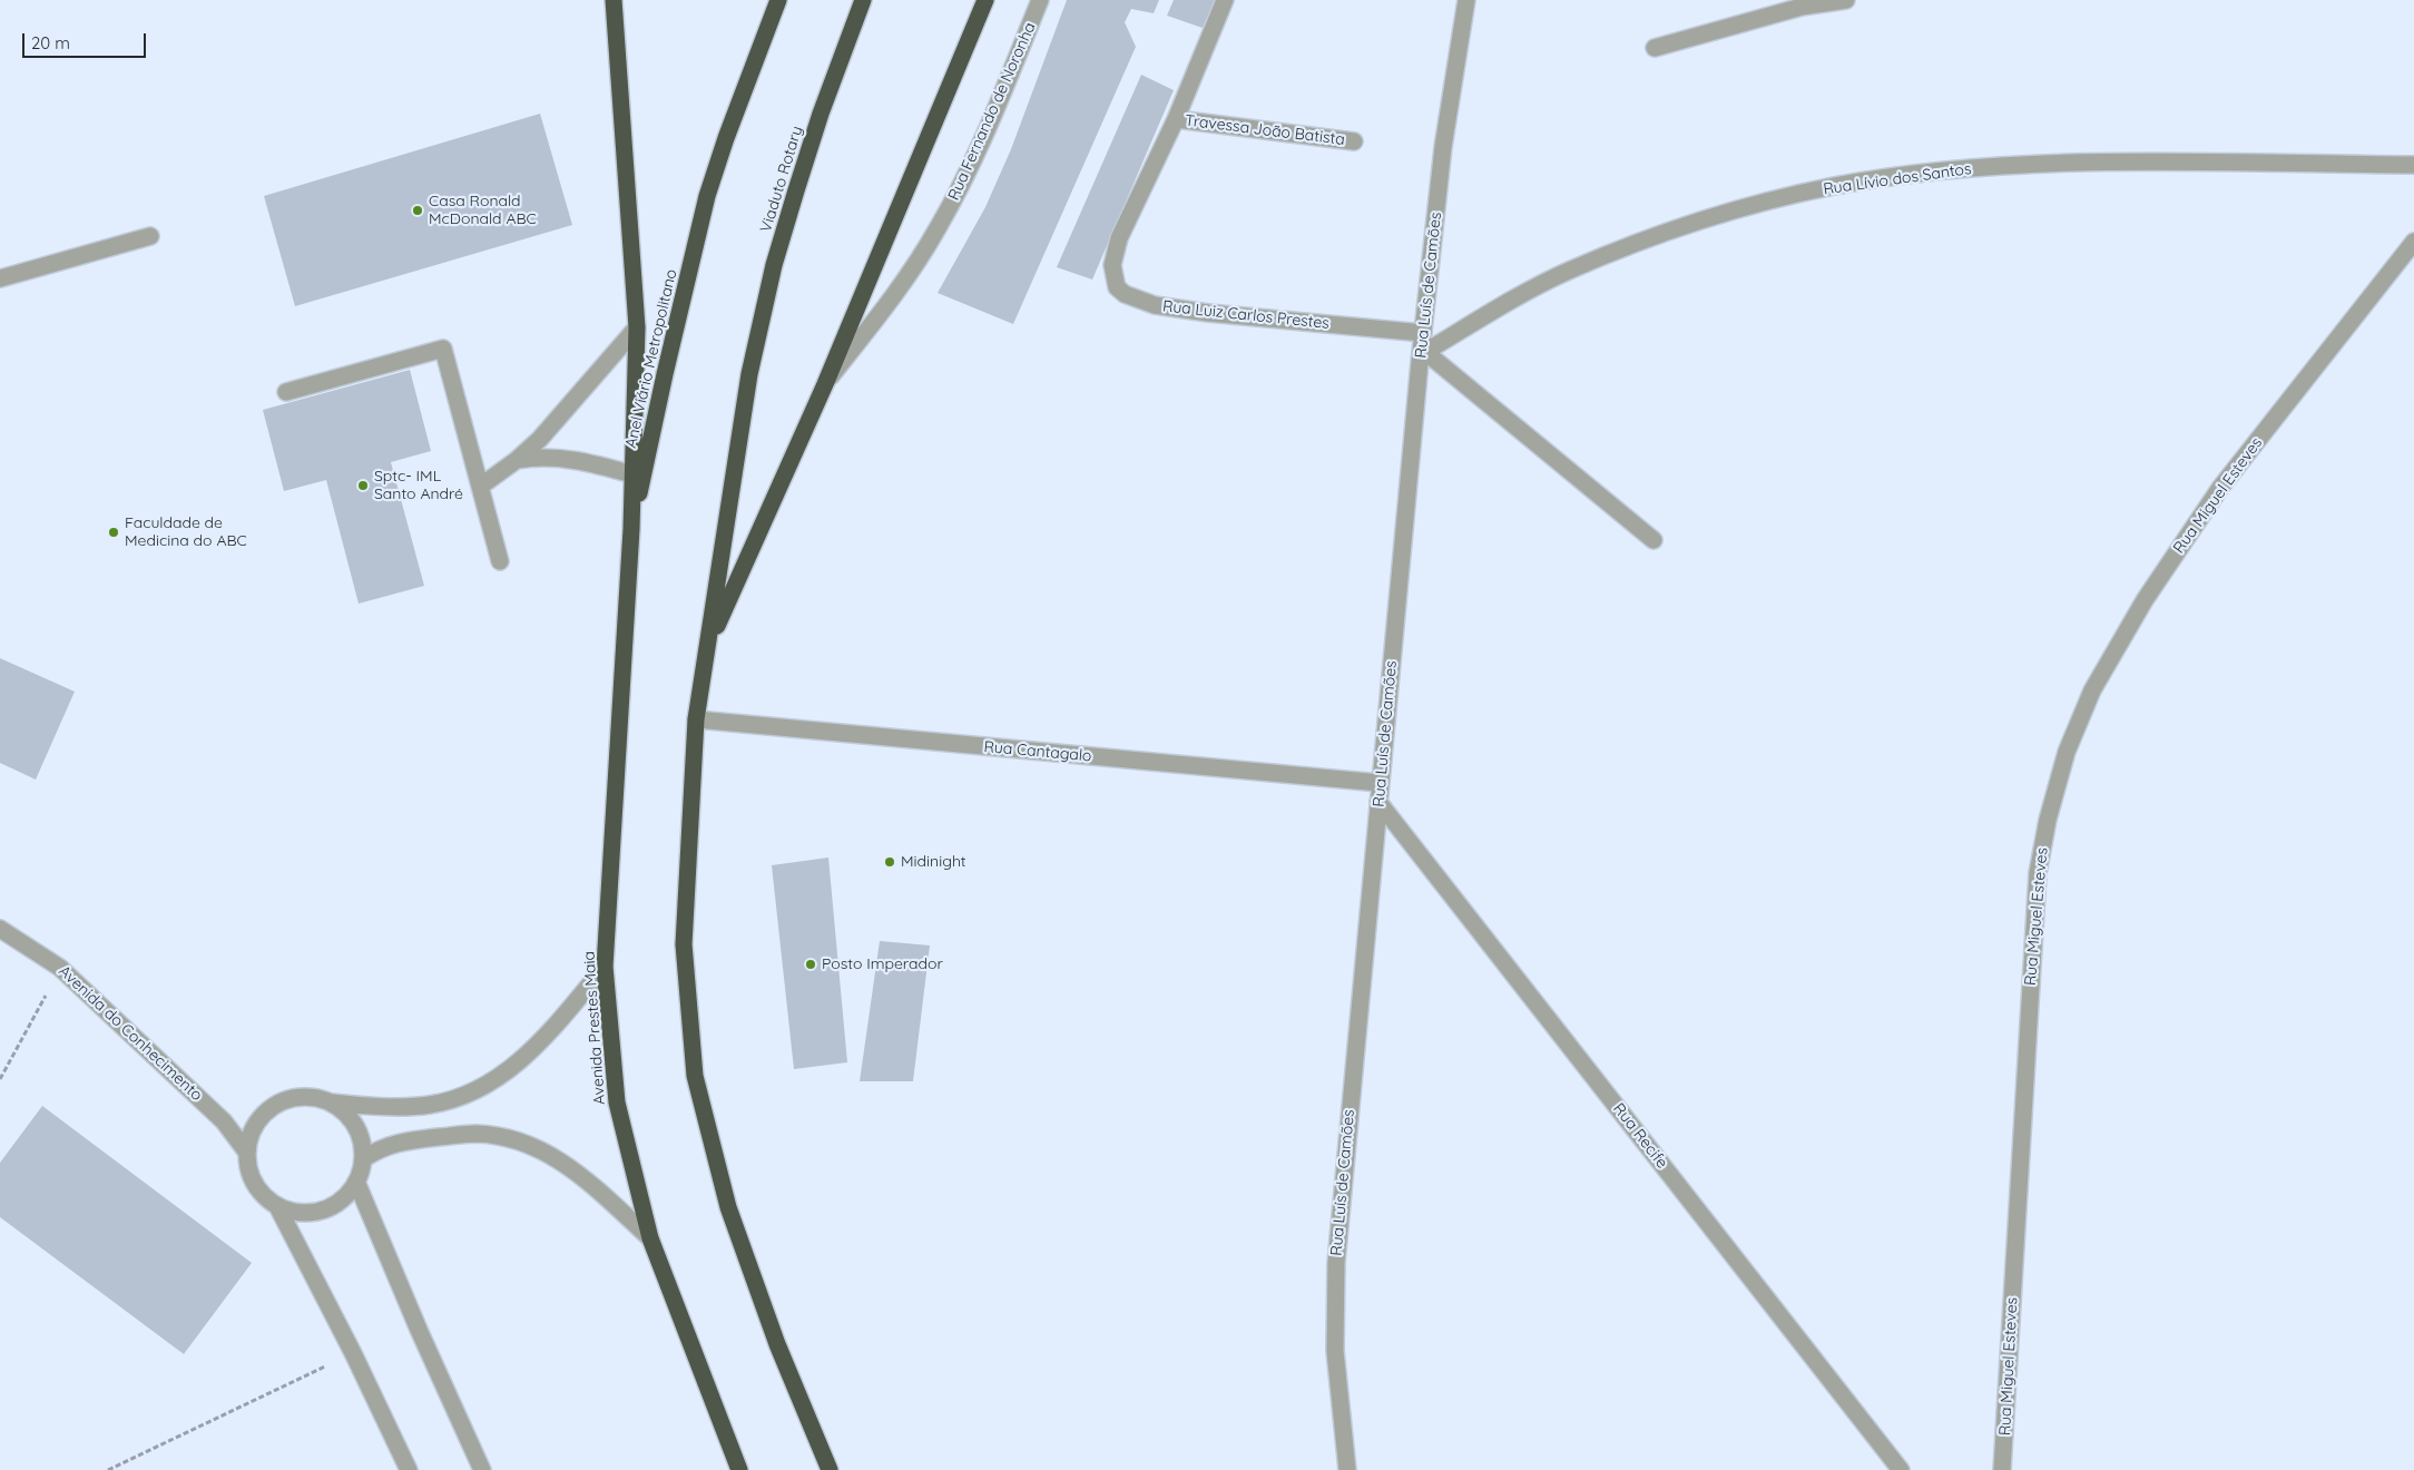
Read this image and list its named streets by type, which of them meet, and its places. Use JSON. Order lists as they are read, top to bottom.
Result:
{
  "streets": {
    "highway": ["Viaduto Rotary", "Anel Viário Metropolitano", "Avenida Prestes Maia"],
    "street": [
      "Rua Fernando de Noronha",
      "Travessa João Batista",
      "Rua Lívio dos Santos",
      "Rua Luís de Camões",
      "Rua Luiz Carlos Prestes",
      "Rua Miguel Esteves",
      "Rua Cantagalo",
      "Avenida do Conhecimento",
      "Rua Recife"
    ]
  },
  "crossings": [
    ["Travessa João Batista", "Rua Luiz Carlos Prestes"],
    ["Rua Lívio dos Santos", "Rua Luís de Camões"],
    ["Rua Luís de Camões", "Rua Luiz Carlos Prestes"],
    ["Rua Luís de Camões", "Rua Cantagalo"],
    ["Rua Luís de Camões", "Rua Recife"],
    ["Anel Viário Metropolitano", "Avenida Prestes Maia"]
  ],
  "places": [
    "Casa Ronald McDonald ABC",
    "Sptc- IML Santo André",
    "Faculdade de Medicina do ABC",
    "Midinight",
    "Posto Imperador"
  ],
  "scale_bar": "20 m"
}
